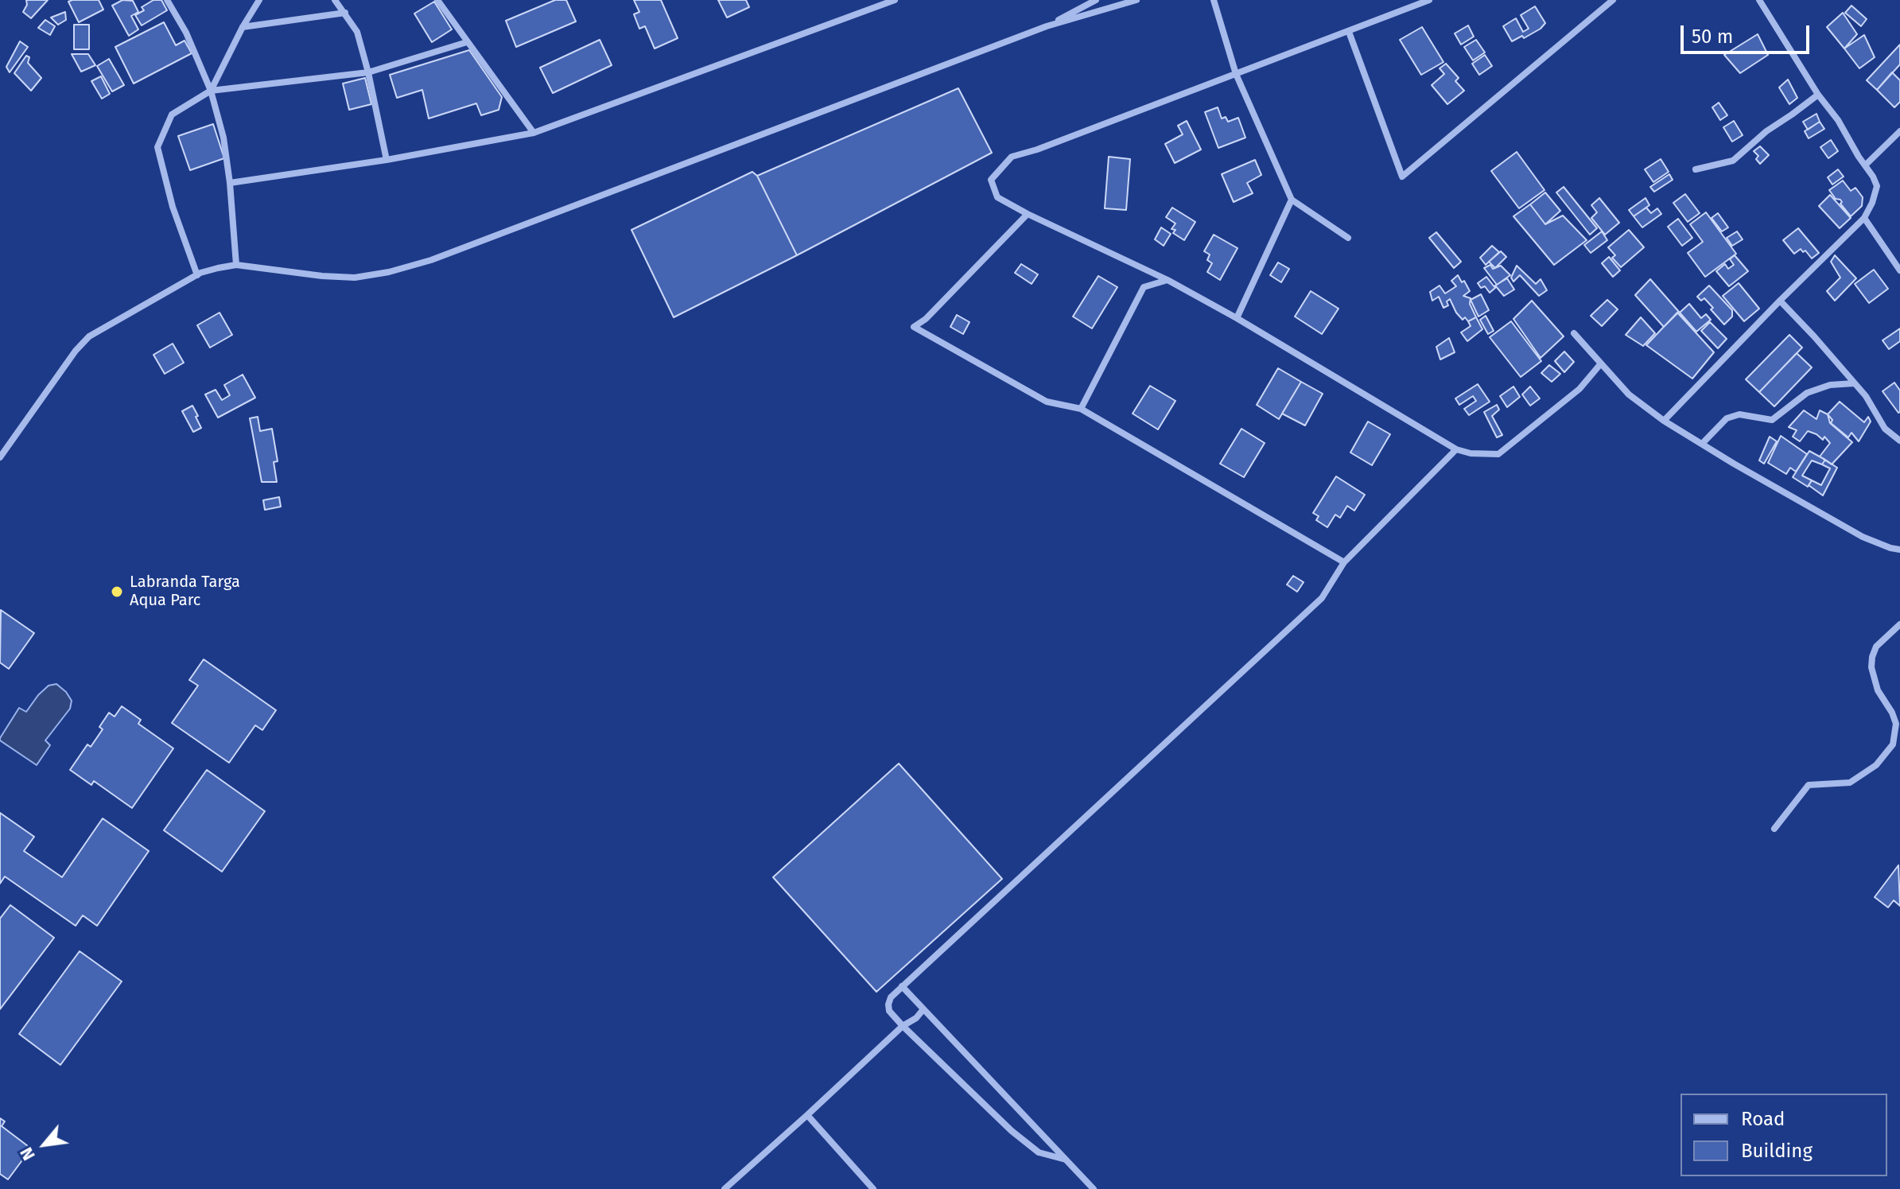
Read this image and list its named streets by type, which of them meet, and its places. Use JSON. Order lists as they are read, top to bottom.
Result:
{
  "places": ["Labranda Targa Aqua Parc"],
  "legend": ["Road", "Building"],
  "scale_bar": "50 m",
  "north": "bottom left"
}
